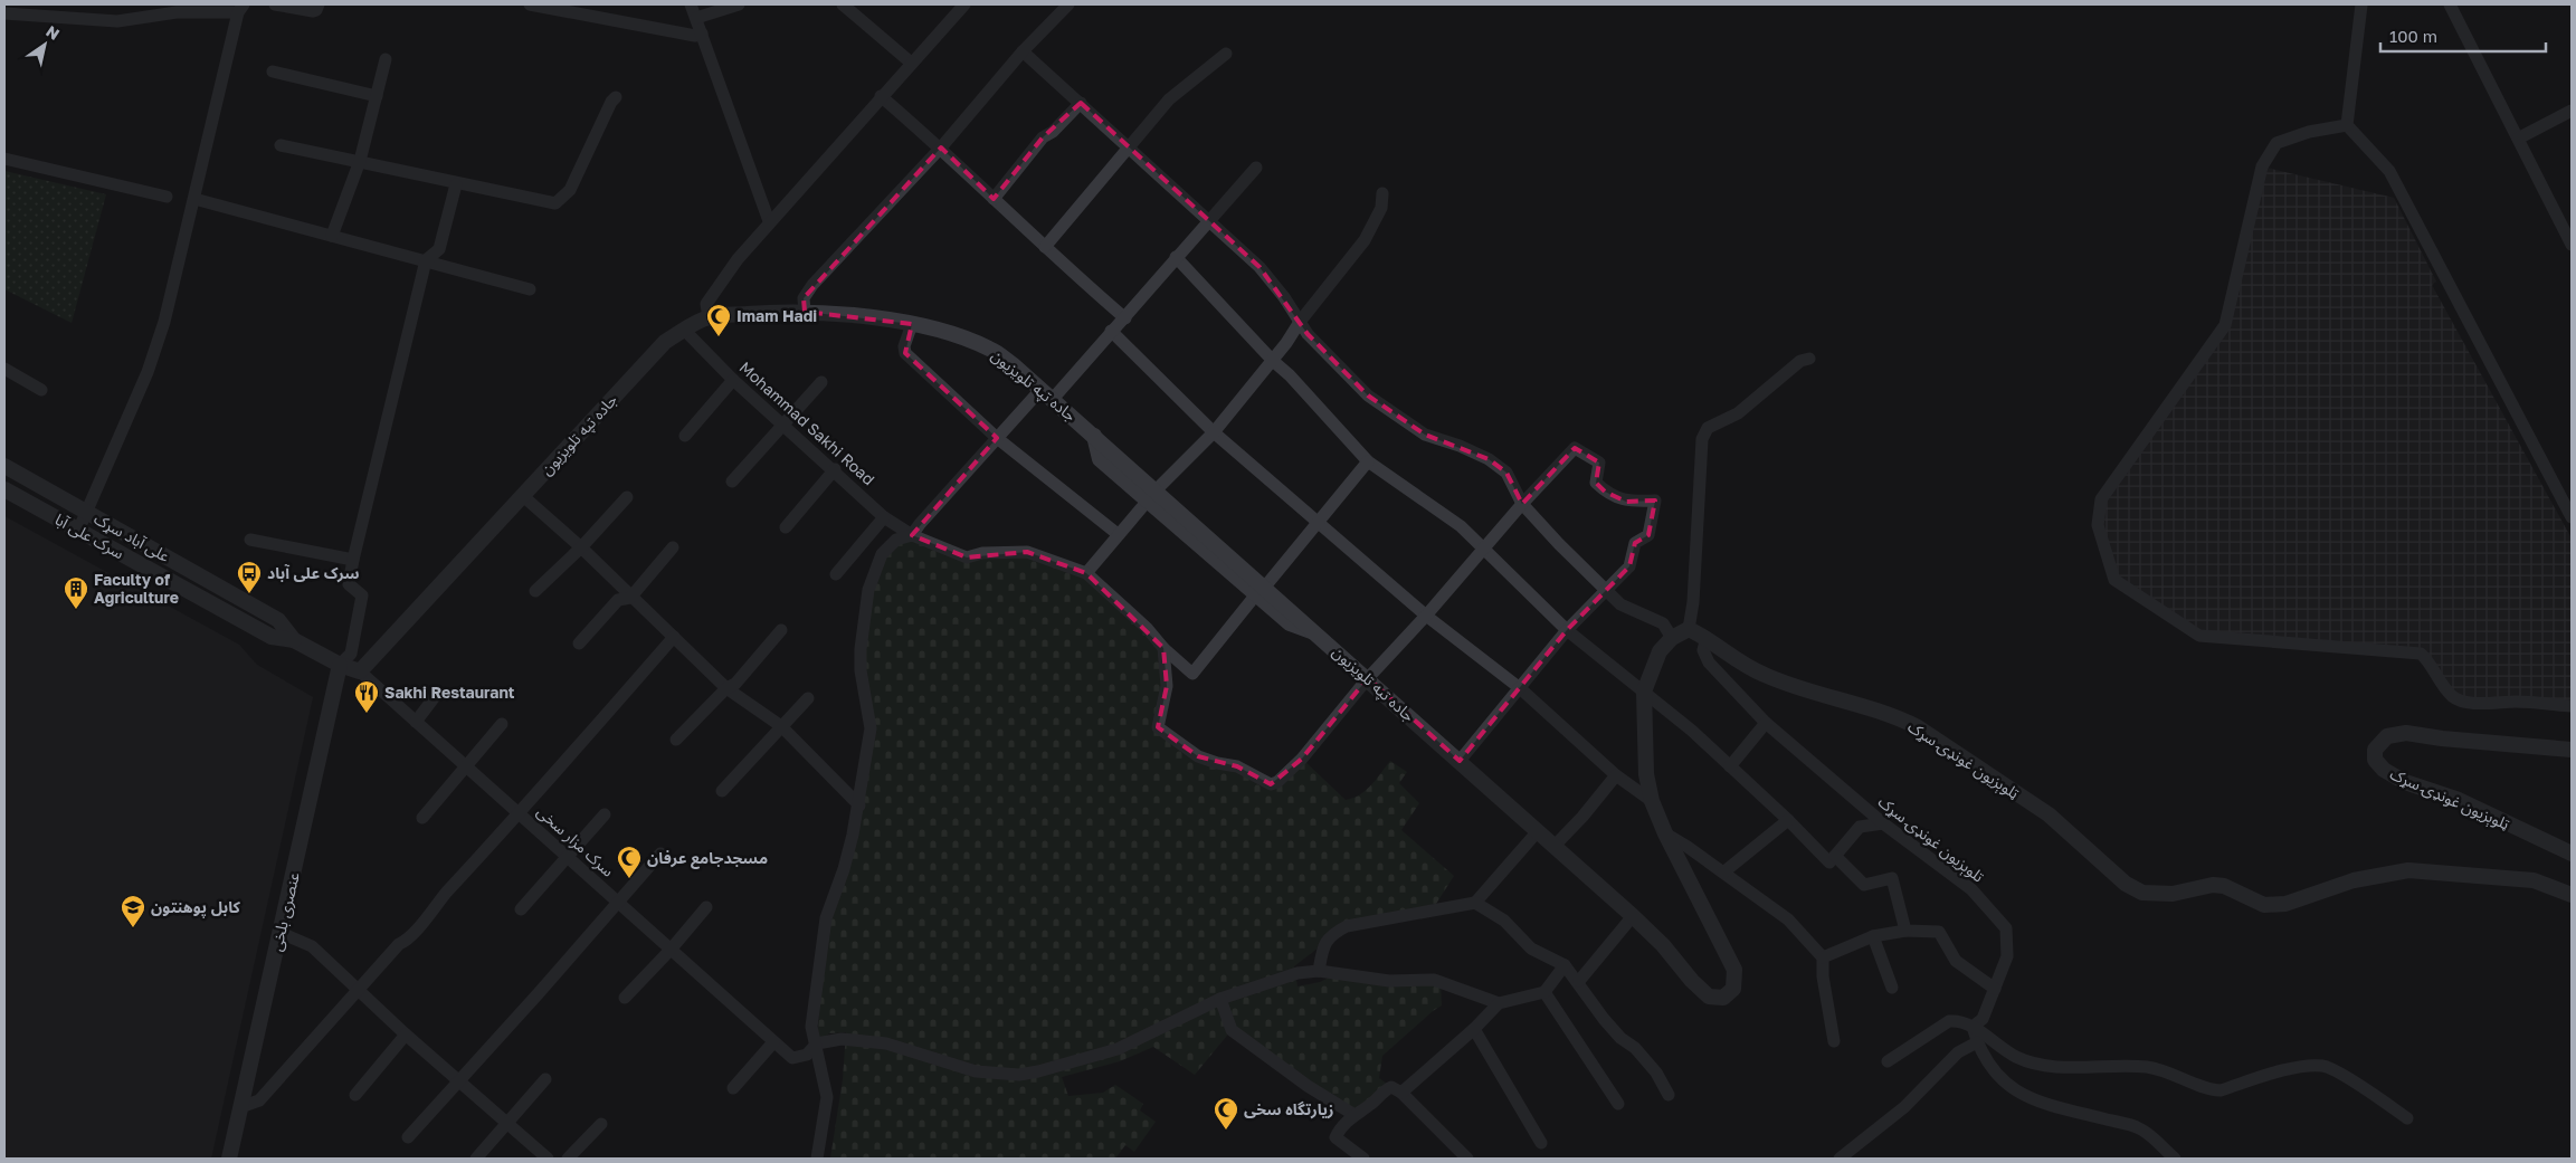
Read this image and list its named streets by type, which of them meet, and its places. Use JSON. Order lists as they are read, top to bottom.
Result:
{
  "streets": {
    "street": [
      "جاده تپه تلویزیون",
      "Mohammad Sakhi Road",
      "سرک علی آبا",
      "علی آباد سړک",
      "ټلوېزيون غونډۍ سړک",
      "تلوېزيون غونډۍ سړک",
      "سرک مزار سخی",
      "عنصری بلخی"
    ]
  },
  "crossings": [
    ["جاده تپه تلویزیون", "Mohammad Sakhi Road"],
    ["جاده تپه تلویزیون", "علی آباد سړک"],
    ["جاده تپه تلویزیون", "سرک مزار سخی"],
    ["سرک علی آبا", "علی آباد سړک"],
    ["علی آباد سړک", "سرک مزار سخی"],
    ["علی آباد سړک", "عنصری بلخی"],
    ["ټلوېزيون غونډۍ سړک", "تلوېزيون غونډۍ سړک"]
  ],
  "places": {
    "mosque": ["Imam Hadi", "مسجدجامع عرفان", "زیارتگاه سخی"],
    "bus stop": ["سرک علی آباد"],
    "building": ["Faculty of Agriculture"],
    "restaurant": ["Sakhi Restaurant"],
    "school or university": ["کابل پوهنتون"]
  },
  "scale_bar": "100 m",
  "north": "top right"
}
